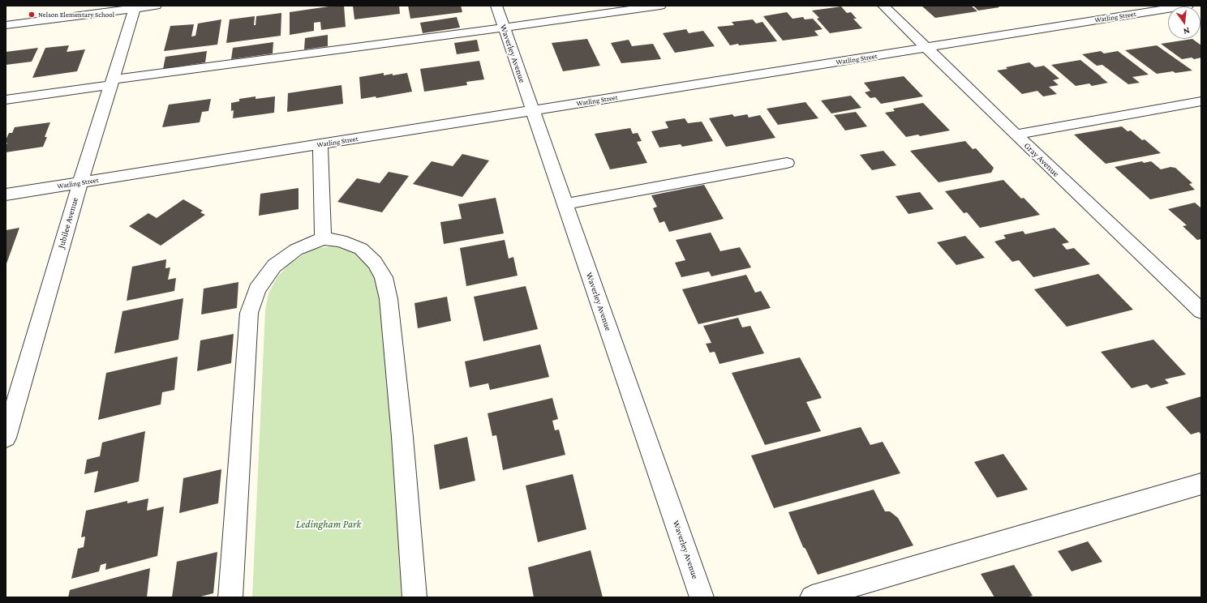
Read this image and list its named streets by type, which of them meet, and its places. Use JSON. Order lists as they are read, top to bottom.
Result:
{
  "streets": {
    "street": [
      "Watling Street",
      "Waverley Avenue",
      "Gray Avenue",
      "Jubilee Avenue"
    ]
  },
  "crossings": [
    ["Watling Street", "Waverley Avenue"],
    ["Watling Street", "Gray Avenue"],
    ["Watling Street", "Jubilee Avenue"]
  ],
  "parks": ["Ledingham Park"],
  "places": ["Nelson Elementary School"],
  "north": "bottom"
}
